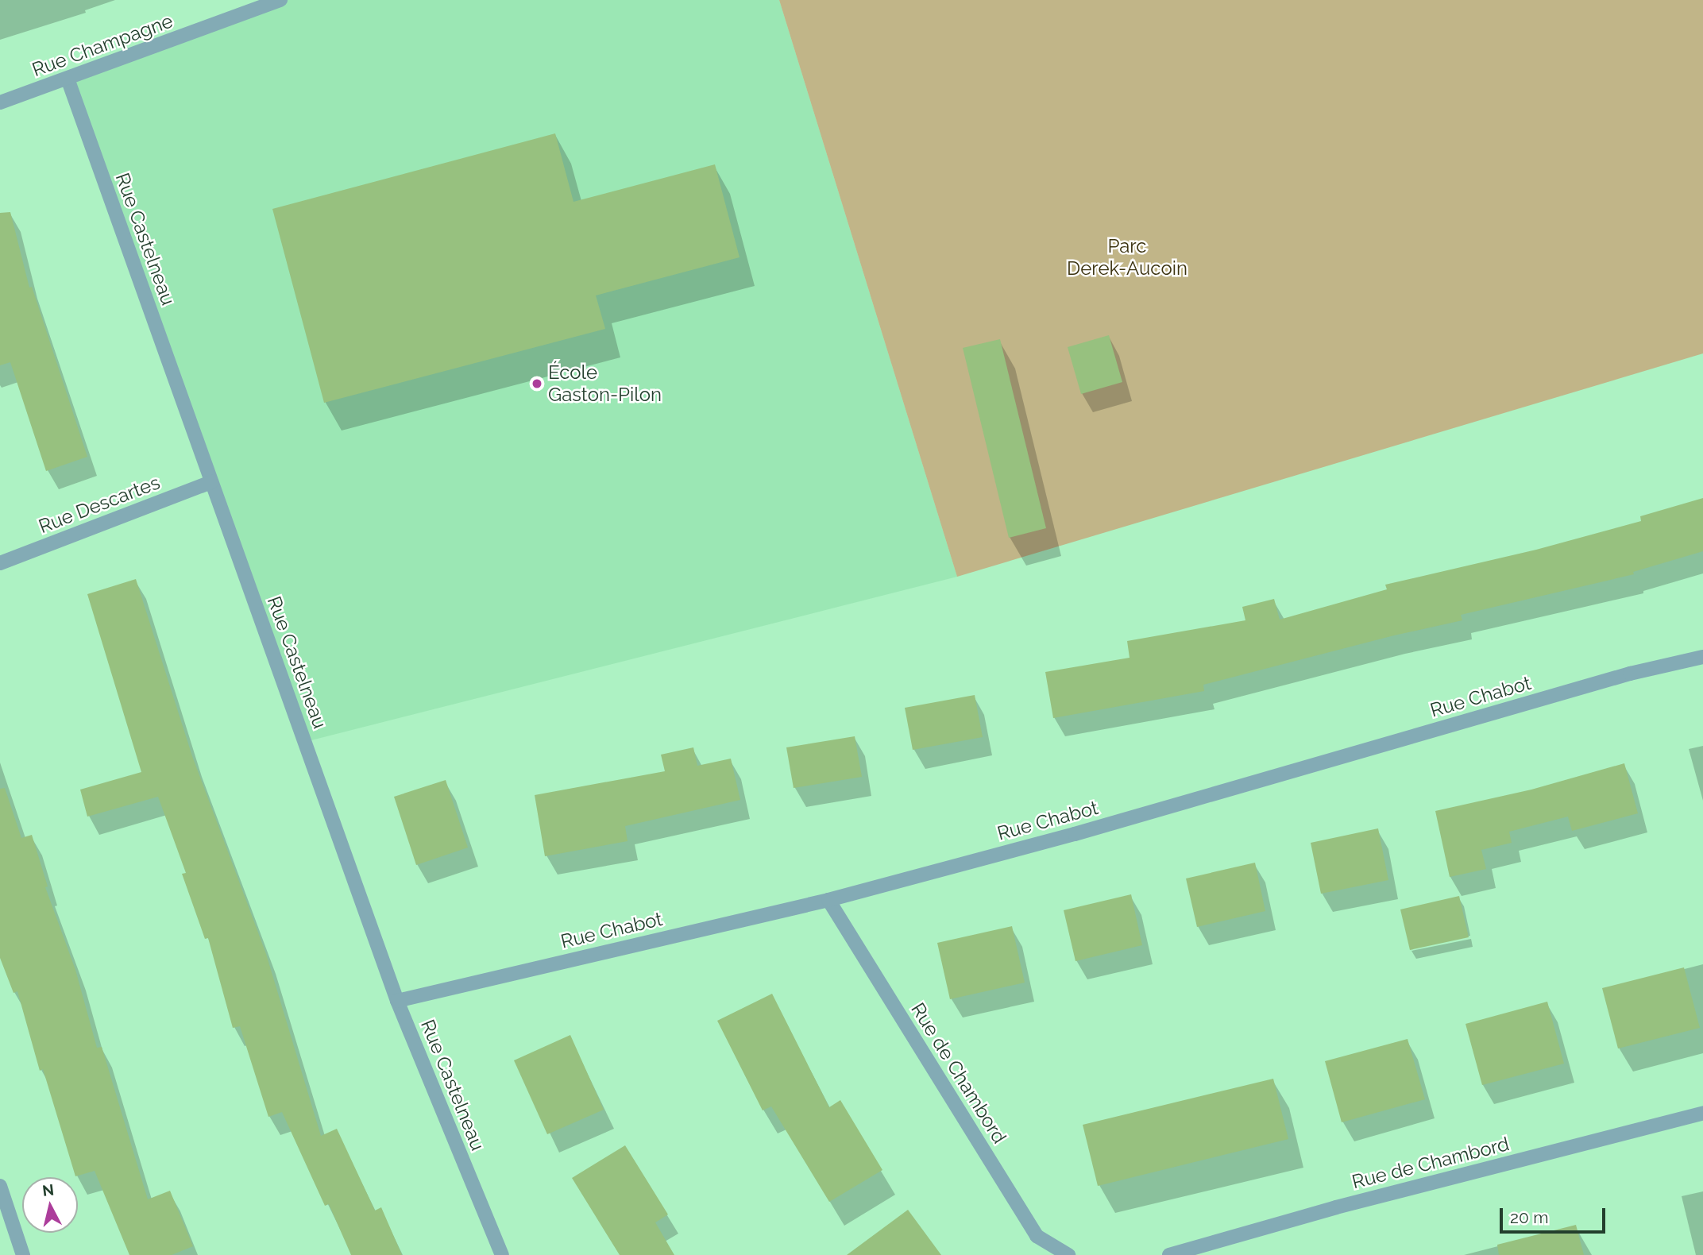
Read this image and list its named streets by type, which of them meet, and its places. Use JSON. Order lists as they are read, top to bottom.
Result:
{
  "streets": {
    "street": [
      "Rue Champagne",
      "Rue Castelneau",
      "Rue Descartes",
      "Rue Chabot",
      "Rue de Chambord"
    ]
  },
  "crossings": [
    ["Rue Champagne", "Rue Castelneau"],
    ["Rue Castelneau", "Rue Descartes"],
    ["Rue Castelneau", "Rue Chabot"],
    ["Rue Chabot", "Rue de Chambord"]
  ],
  "parks": ["Parc Derek-Aucoin"],
  "places": ["École Gaston-Pilon"],
  "scale_bar": "20 m",
  "north": "top"
}
